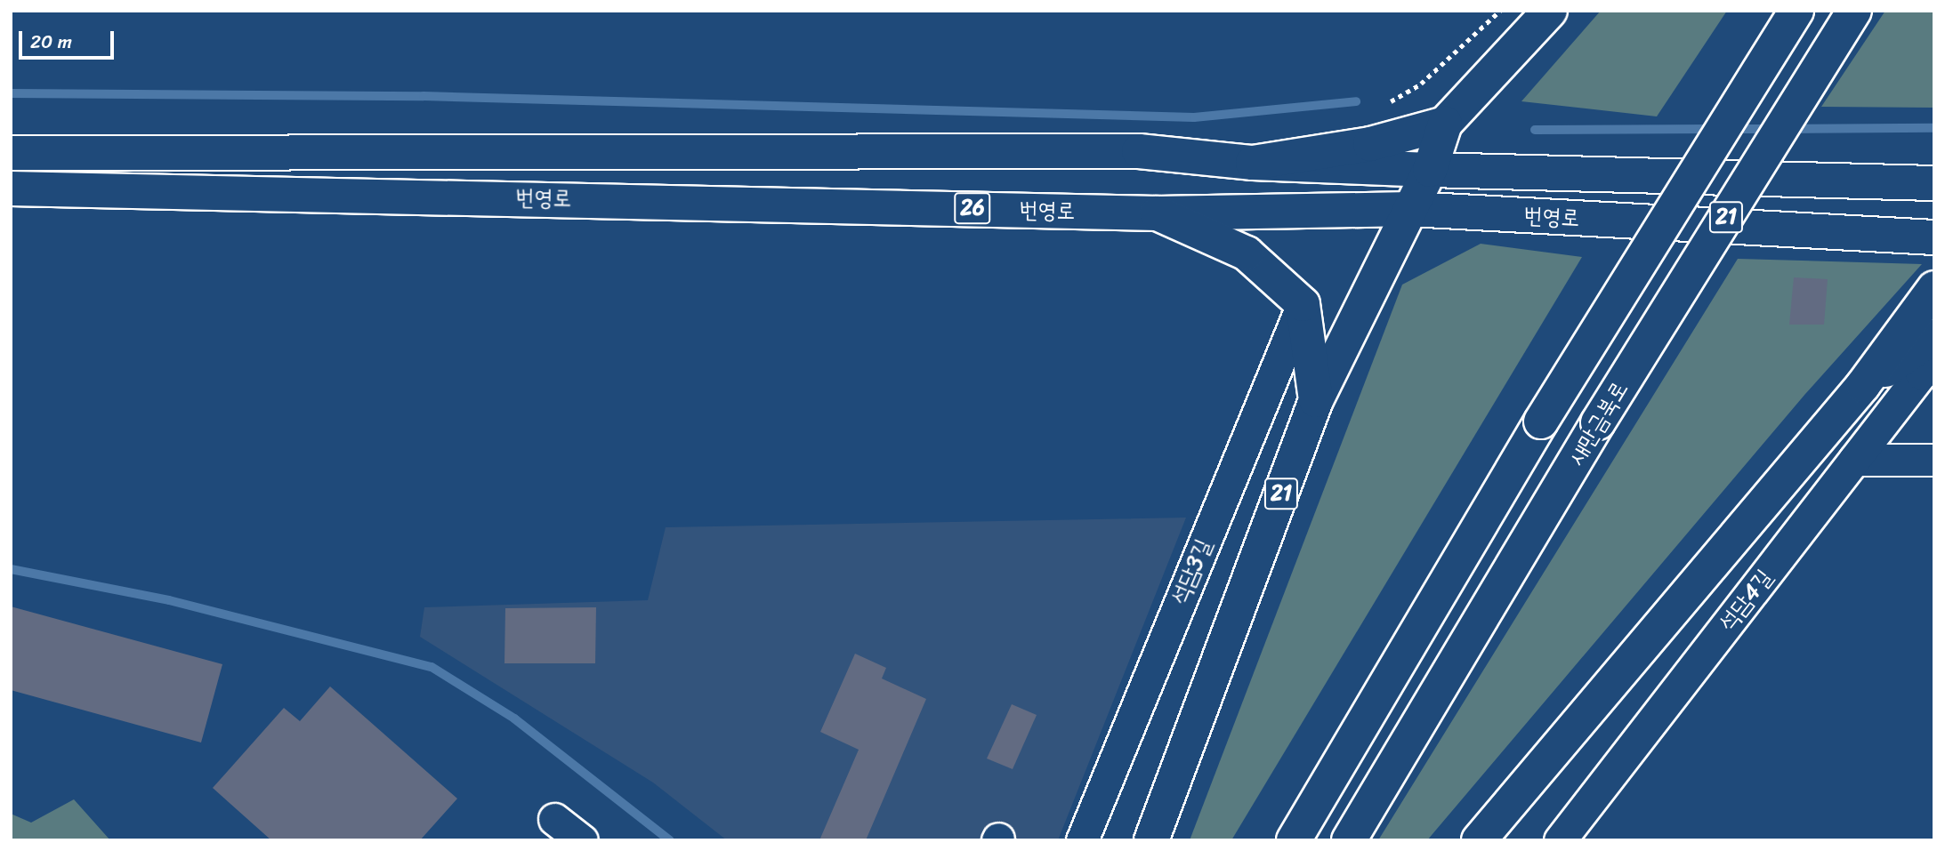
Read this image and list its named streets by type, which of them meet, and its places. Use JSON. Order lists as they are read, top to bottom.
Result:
{
  "streets": {
    "main road": [
      "번영로",
      "26",
      "21",
      "새만금북로"
    ],
    "street": ["석담3길", "석담4길"]
  },
  "crossings": [
    ["21", "석담3길"]
  ],
  "scale_bar": "20 m"
}
